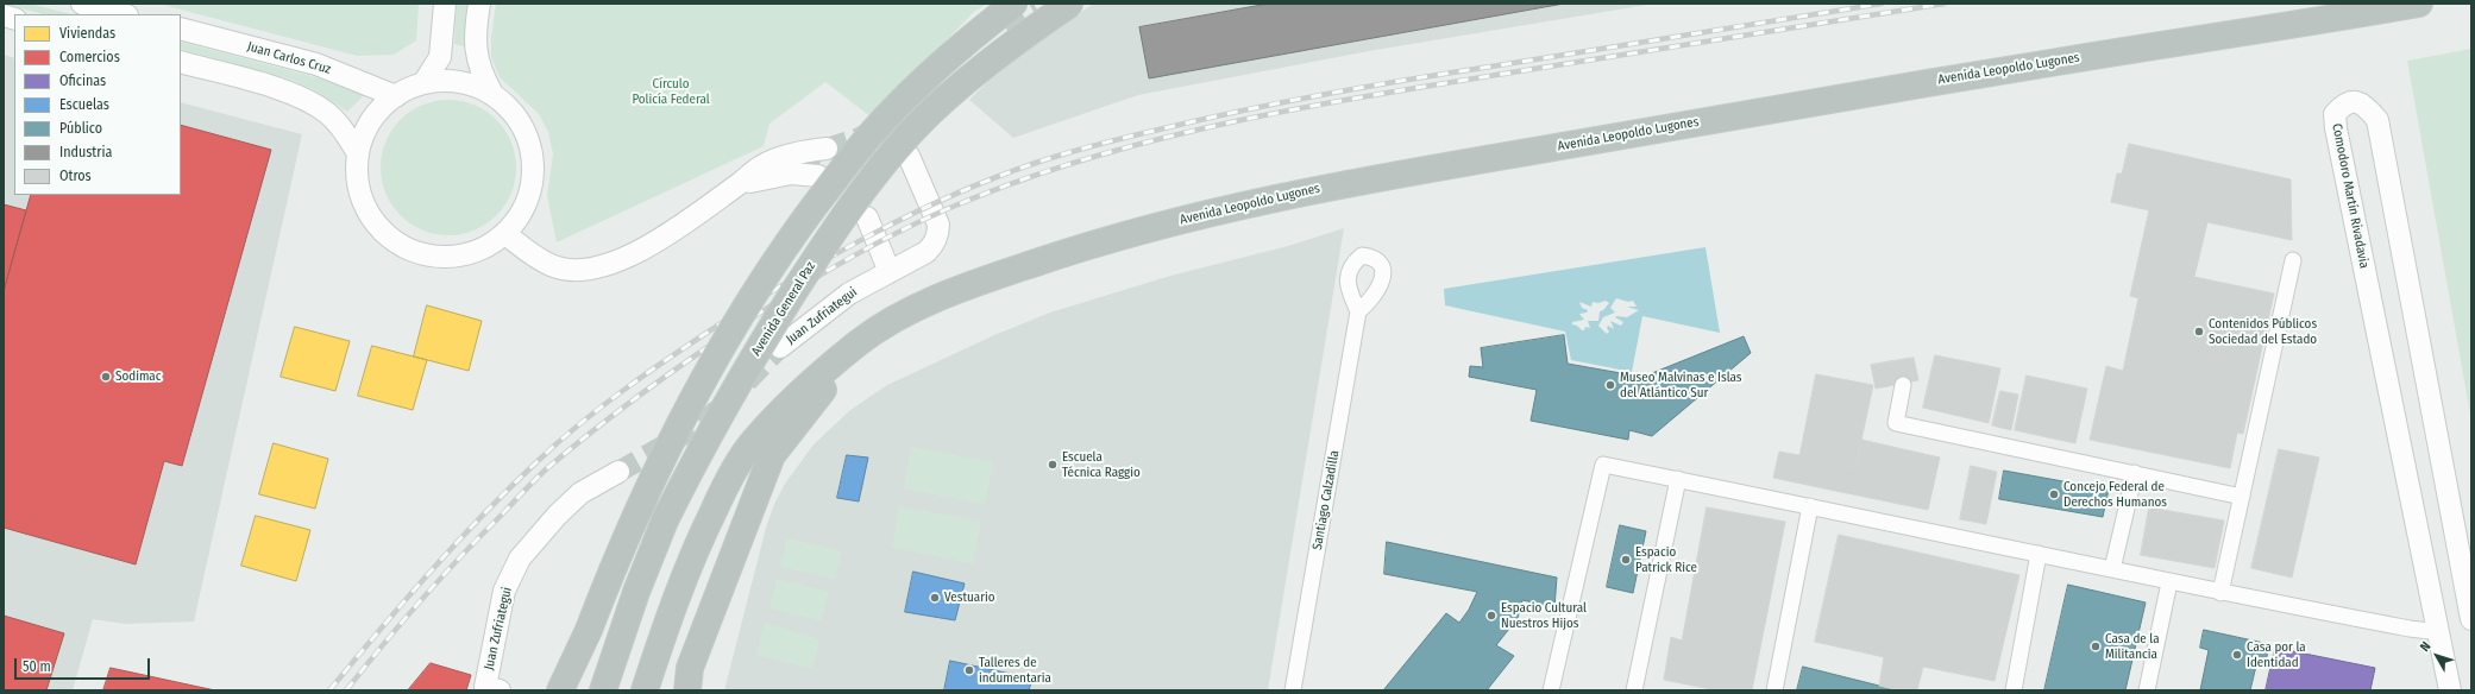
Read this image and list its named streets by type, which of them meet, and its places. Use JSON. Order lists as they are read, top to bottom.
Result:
{
  "streets": {
    "highway": ["Avenida Leopoldo Lugones", "Avenida General Paz"],
    "street": [
      "Juan Carlos Cruz",
      "Comodoro Martín Rivadavia",
      "Juan Zufriategui",
      "Santiago Calzadilla"
    ]
  },
  "parks": ["Círculo Policía Federal"],
  "places": [
    "Contenidos Públicos Sociedad del Estado",
    "Sodimac",
    "Museo Malvinas e Islas del Atlántico Sur",
    "Escuela Técnica Raggio",
    "Concejo Federal de Derechos Humanos",
    "Espacio Patrick Rice",
    "Vestuario",
    "Espacio Cultural Nuestros Hijos",
    "Casa de la Militancia",
    "Casa por la Identidad",
    "Talleres de indumentaria"
  ],
  "legend": [
    "Viviendas",
    "Comercios",
    "Oficinas",
    "Escuelas",
    "Público",
    "Industria",
    "Otros"
  ],
  "scale_bar": "50 m",
  "north": "top left"
}
